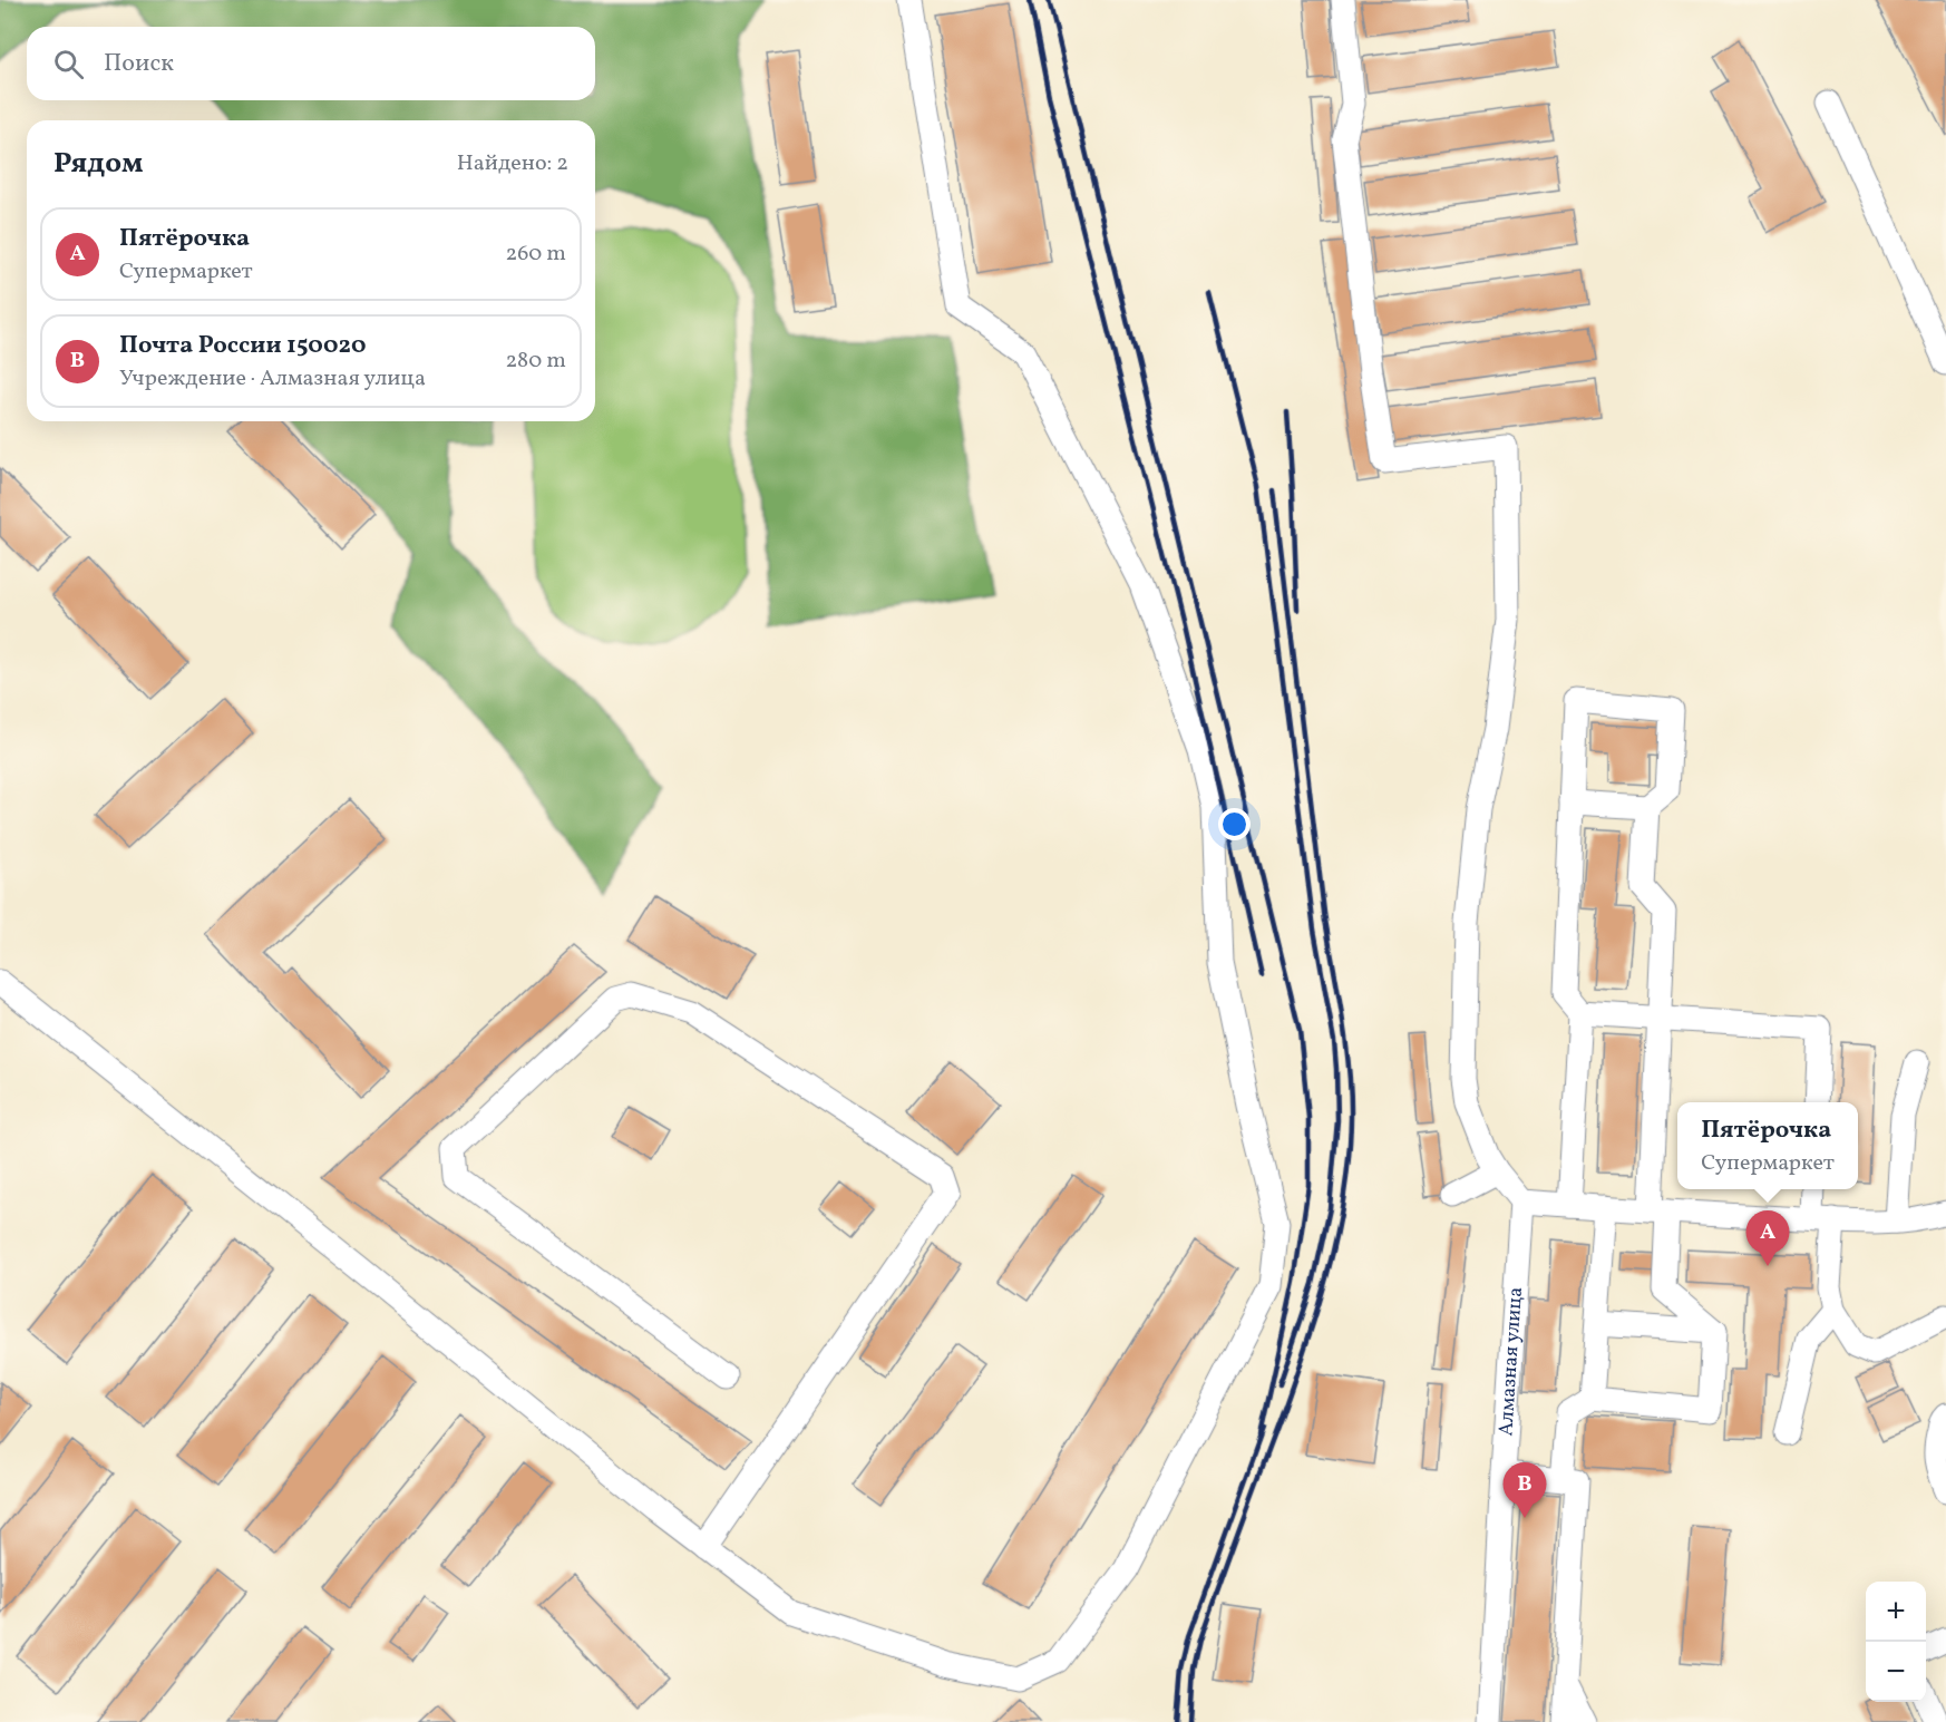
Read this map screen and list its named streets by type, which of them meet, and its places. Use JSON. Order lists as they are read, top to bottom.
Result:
{
  "streets": {
    "street": ["Алмазная улица"]
  },
  "page": {
    "search": "Поиск",
    "heading": ["Рядом", "Найдено: 2"],
    "list": [
      {
        "mark": "A",
        "name": "Пятёрочка",
        "note": "Супермаркет",
        "value": "260 m"
      },
      {
        "mark": "B",
        "name": "Почта России 150020",
        "note": "Учреждение · Алмазная улица",
        "value": "280 m"
      }
    ],
    "popup": ["Пятёрочка", "Супермаркет"],
    "pins": ["A", "B"],
    "map_buttons": ["+", "−"]
  }
}
